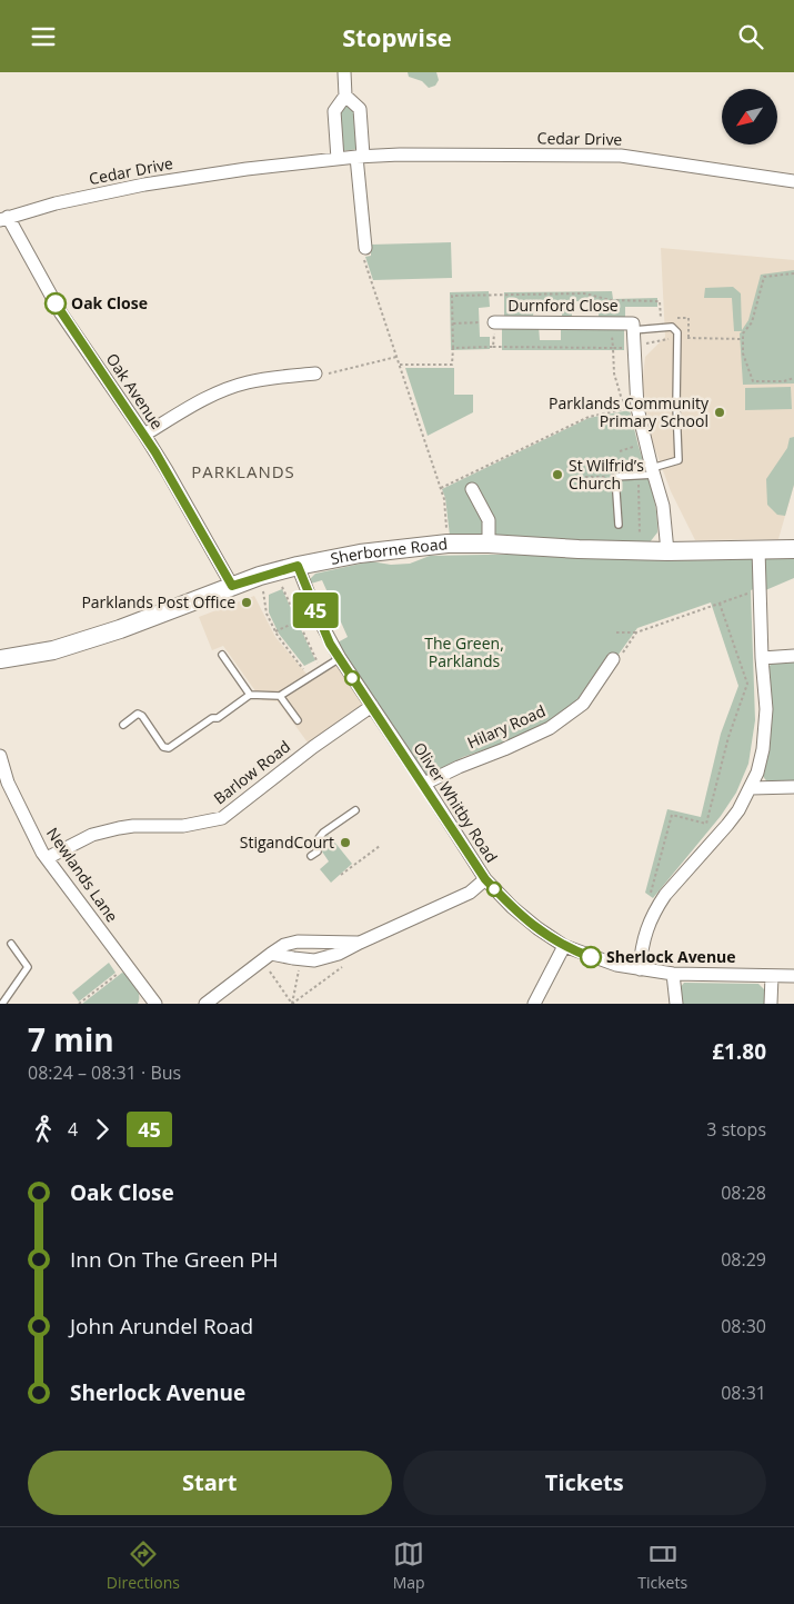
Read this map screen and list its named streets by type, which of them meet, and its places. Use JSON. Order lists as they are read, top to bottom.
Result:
{
  "streets": {
    "street": [
      "Cedar Drive",
      "Durnford Close",
      "Oak Avenue",
      "Sherborne Road",
      "Hilary Road",
      "Barlow Road",
      "Oliver Whitby Road",
      "Newlands Lane"
    ]
  },
  "crossings": [
    ["Cedar Drive", "Oak Avenue"],
    ["Durnford Close", "Sherborne Road"],
    ["Oak Avenue", "Sherborne Road"],
    ["Sherborne Road", "Oliver Whitby Road"],
    ["Hilary Road", "Oliver Whitby Road"],
    ["Barlow Road", "Oliver Whitby Road"],
    ["Barlow Road", "Newlands Lane"]
  ],
  "districts": ["PARKLANDS"],
  "parks": ["The Green, Parklands"],
  "places": [
    "Oak Close",
    "Parklands Community Primary School",
    "St Wilfrid’s Church",
    "Parklands Post Office",
    "StigandCourt",
    "Sherlock Avenue"
  ],
  "lines": ["bus line 45"],
  "north": "bottom left",
  "page": {
    "header": "Stopwise",
    "on_map": "45",
    "heading": ["7 min", "08:24 – 08:31 · Bus", "£1.80"],
    "legs": ["4", "45", "3 stops"],
    "list": [
      {
        "name": "Oak Close",
        "value": "08:28"
      },
      {
        "name": "Inn On The Green PH",
        "value": "08:29"
      },
      {
        "name": "John Arundel Road",
        "value": "08:30"
      },
      {
        "name": "Sherlock Avenue",
        "value": "08:31"
      }
    ],
    "buttons": ["Start", "Tickets"],
    "tabs": ["Directions", "Map", "Tickets"]
  }
}
